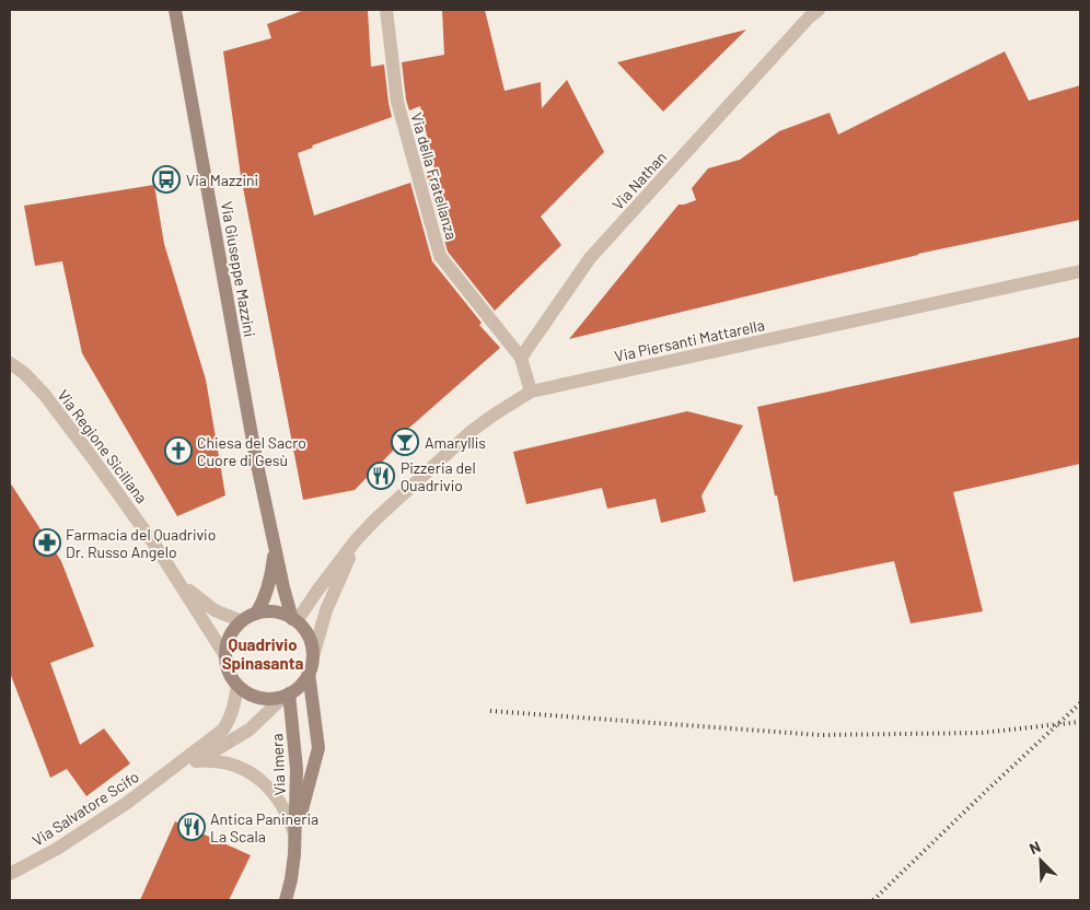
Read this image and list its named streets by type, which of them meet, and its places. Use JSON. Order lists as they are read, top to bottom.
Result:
{
  "streets": {
    "street": [
      "Via della Fratellanza",
      "Via Nathan",
      "Via Giuseppe Mazzini",
      "Via Piersanti Mattarella",
      "Via Regione Siciliana",
      "Via Imera",
      "Via Salvatore Scifo"
    ]
  },
  "crossings": [
    ["Via della Fratellanza", "Via Nathan"],
    ["Via Giuseppe Mazzini", "Via Piersanti Mattarella"],
    ["Via Giuseppe Mazzini", "Via Regione Siciliana"],
    ["Via Giuseppe Mazzini", "Via Imera"],
    ["Via Giuseppe Mazzini", "Via Salvatore Scifo"],
    ["Via Piersanti Mattarella", "Via Regione Siciliana"],
    ["Via Piersanti Mattarella", "Via Imera"],
    ["Via Piersanti Mattarella", "Via Salvatore Scifo"],
    ["Via Regione Siciliana", "Via Imera"],
    ["Via Regione Siciliana", "Via Salvatore Scifo"],
    ["Via Imera", "Via Salvatore Scifo"]
  ],
  "districts": ["Quadrivio Spinasanta"],
  "places": {
    "bus stop": ["Via Mazzini"],
    "bar": ["Amaryllis"],
    "church": ["Chiesa del Sacro Cuore di Gesù"],
    "restaurant": ["Pizzeria del Quadrivio", "Antica Panineria La Scala"],
    "pharmacy": ["Farmacia del Quadrivio Dr. Russo Angelo"]
  },
  "north": "top left"
}
